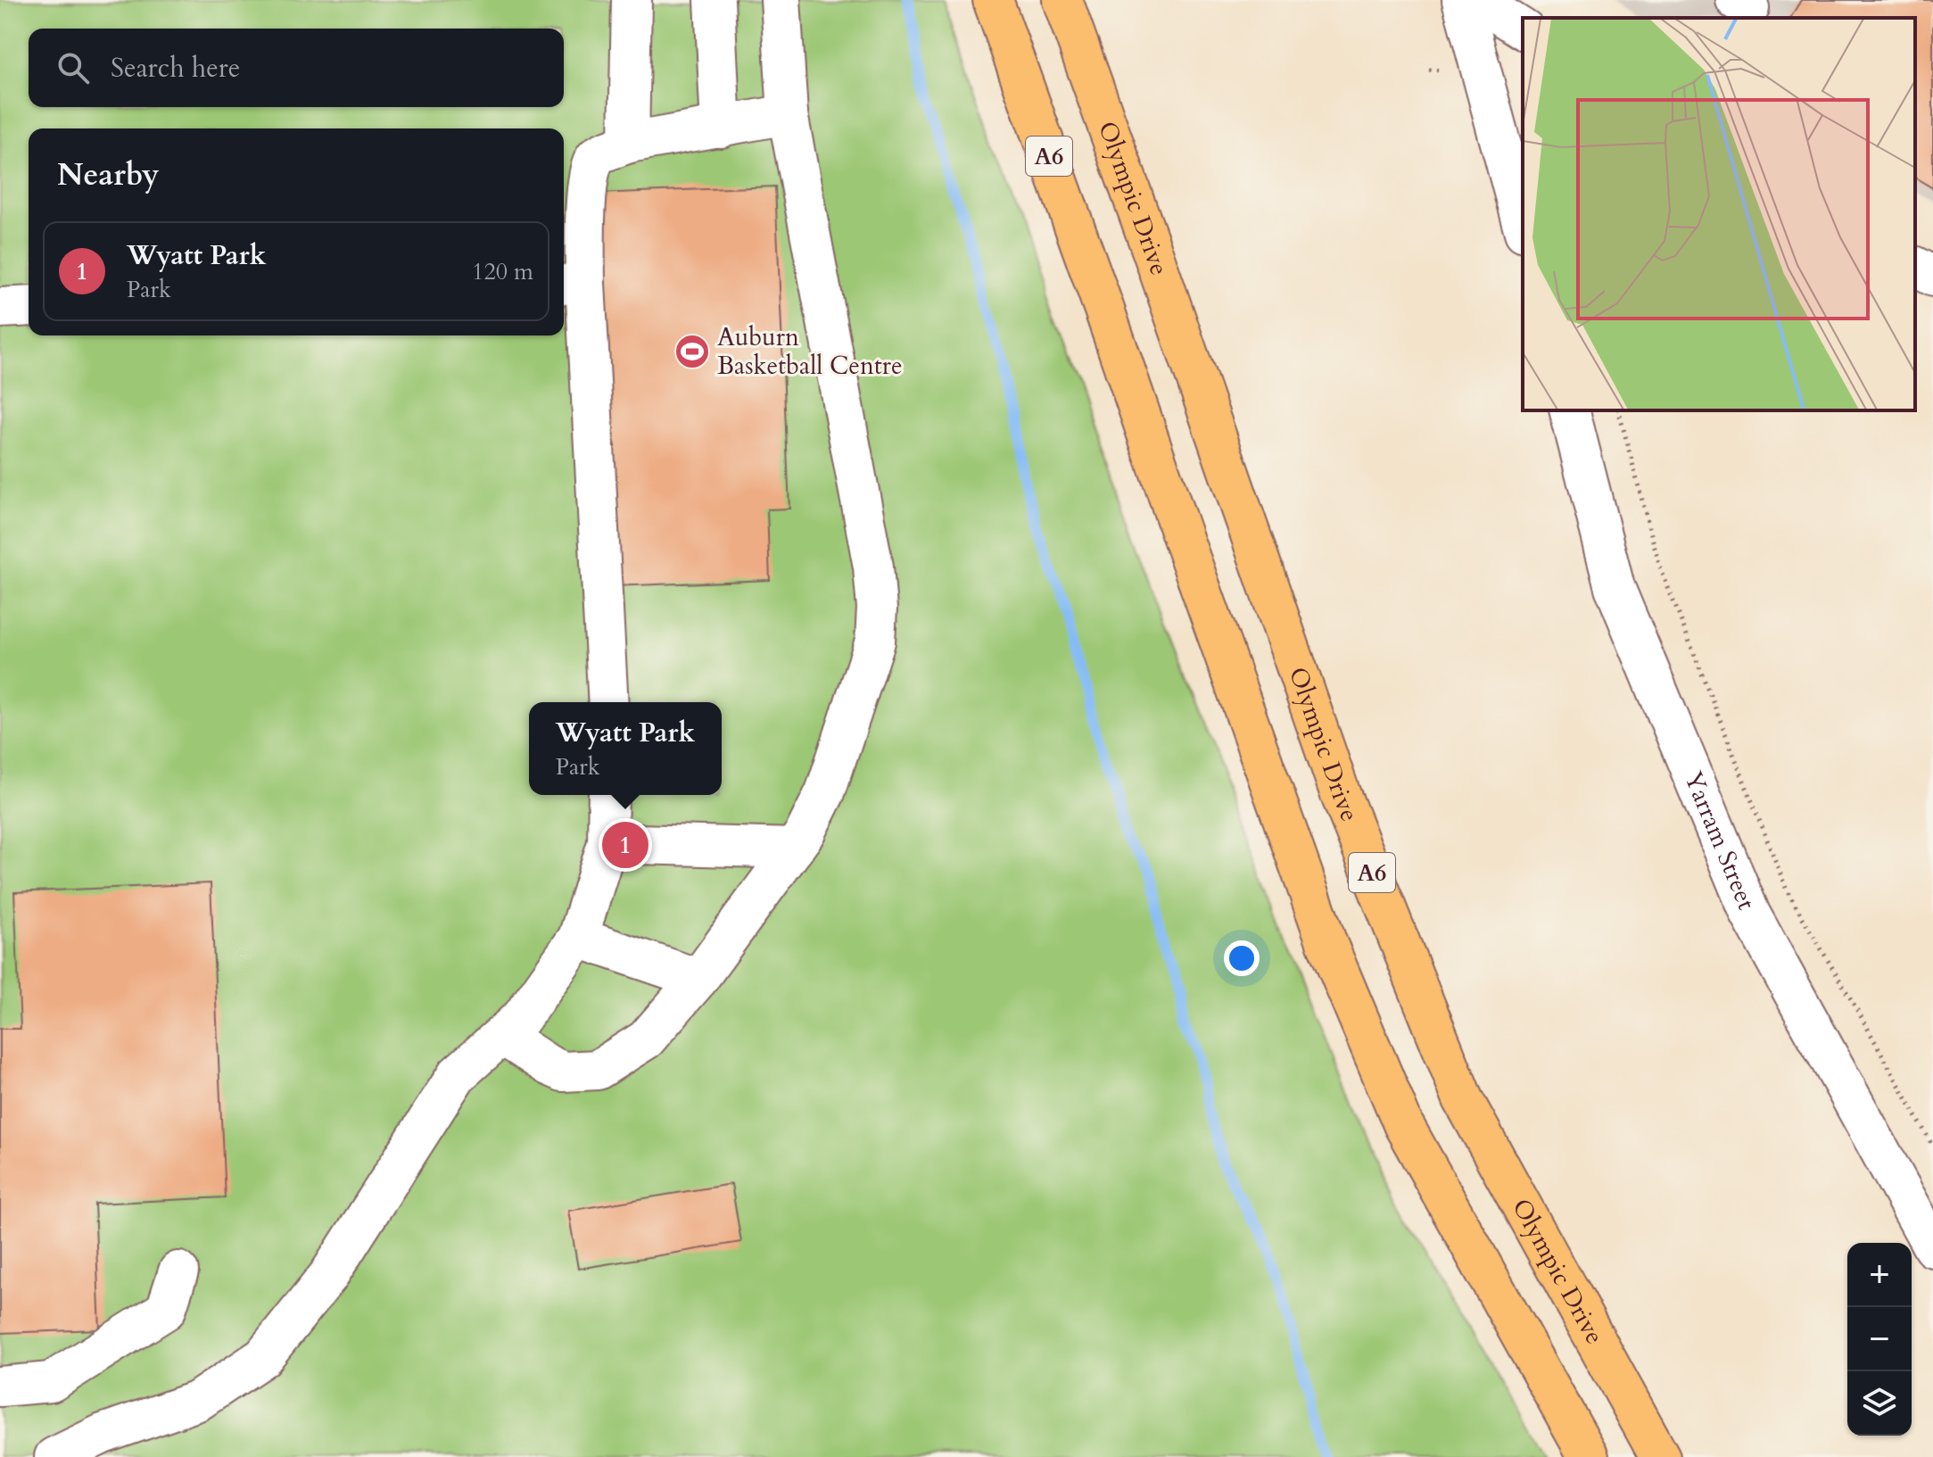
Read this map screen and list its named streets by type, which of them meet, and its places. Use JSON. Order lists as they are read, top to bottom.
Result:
{
  "streets": {
    "highway": ["A6", "Olympic Drive"],
    "street": ["Yarram Street"]
  },
  "places": {
    "sports": ["Auburn Basketball Centre"]
  },
  "page": {
    "search": "Search here",
    "heading": "Nearby",
    "list": [
      {
        "mark": "1",
        "name": "Wyatt Park",
        "note": "Park",
        "value": "120 m"
      }
    ],
    "popup": ["Wyatt Park", "Park"],
    "pins": "1",
    "map_buttons": ["+", "−"]
  }
}
